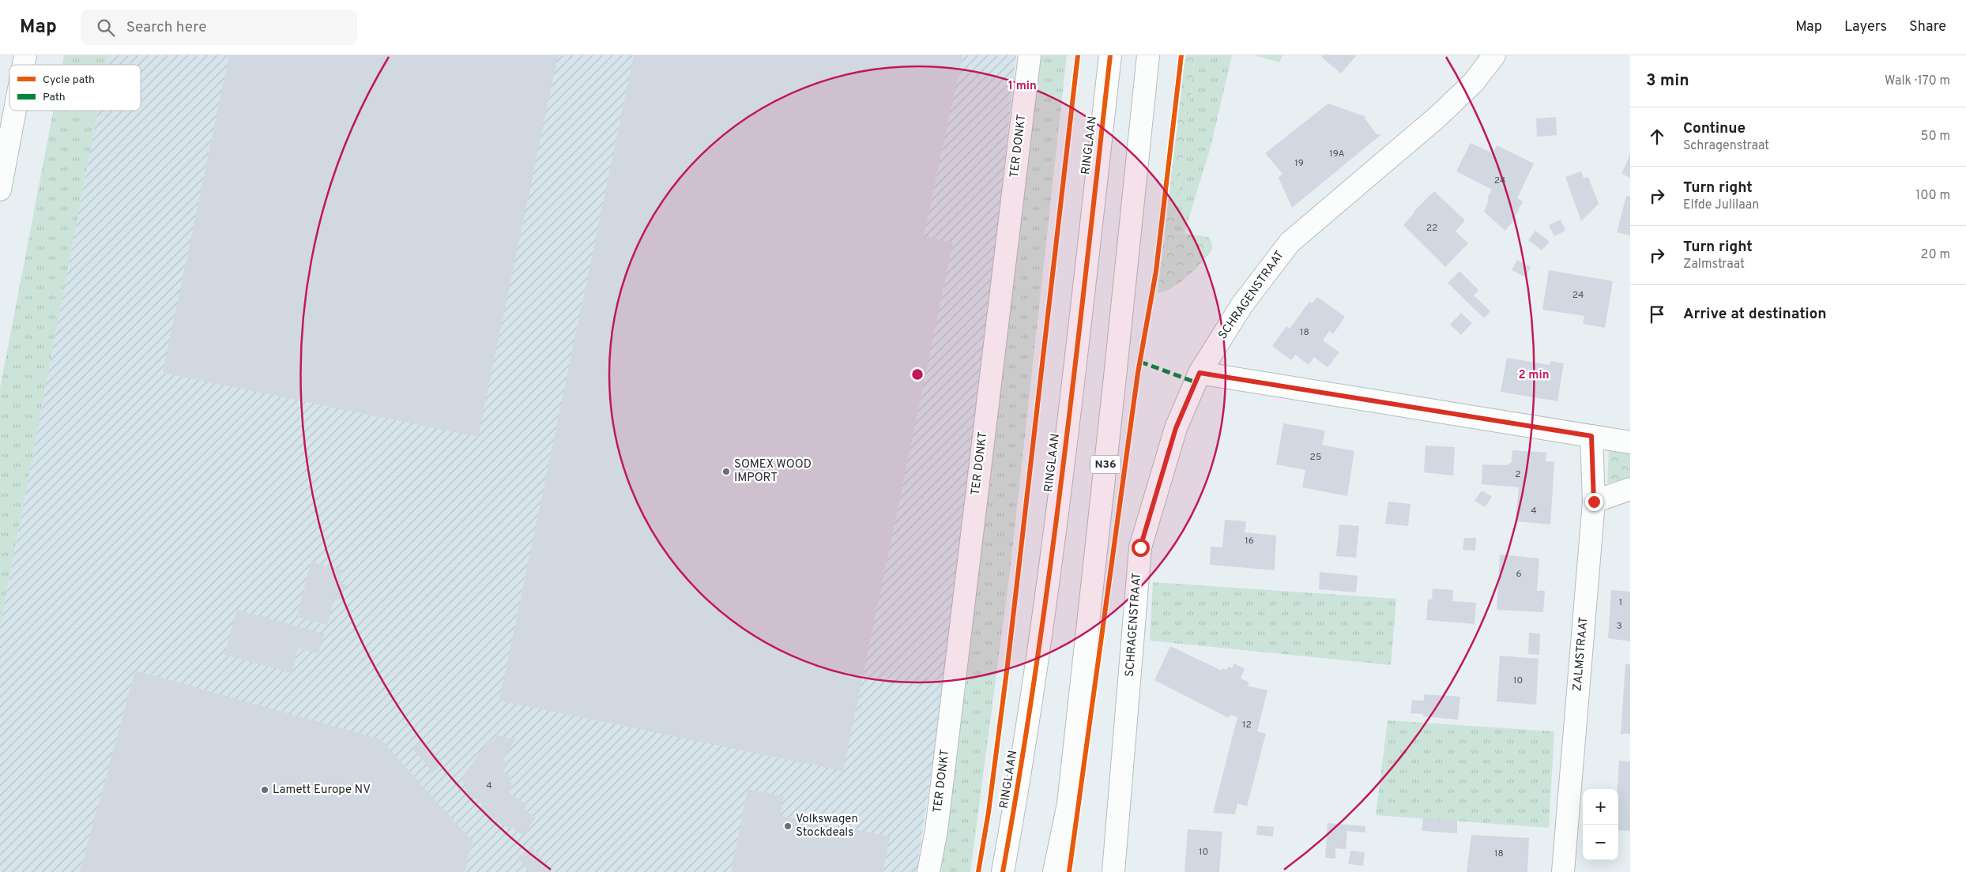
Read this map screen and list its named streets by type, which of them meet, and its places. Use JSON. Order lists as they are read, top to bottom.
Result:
{
  "streets": {
    "main road": [
      "RINGLAAN",
      "TER DONKT",
      "SCHRAGENSTRAAT",
      "N36",
      "ZALMSTRAAT"
    ]
  },
  "places": ["SOMEX WOOD IMPORT", "Lamett Europe NV", "Volkswagen Stockdeals"],
  "house_numbers": [
    "19A",
    "19",
    "24",
    "22",
    "24",
    "18",
    "25",
    "2",
    "4",
    "16",
    "6",
    "1",
    "3",
    "10",
    "12",
    "4",
    "10",
    "18"
  ],
  "legend": ["Cycle path", "Path"],
  "page": {
    "header": "Map",
    "search": "Search here",
    "nav": ["Map", "Layers", "Share"],
    "heading": ["3 min", "Walk · 170 m"],
    "list": [
      ["Continue", "Schragenstraat", "50 m"],
      ["Turn right", "Elfde Julilaan", "100 m"],
      ["Turn right", "Zalmstraat", "20 m"],
      "Arrive at destination"
    ],
    "map_buttons": ["+", "−"]
  },
  "rings": ["1 min", "2 min"]
}
